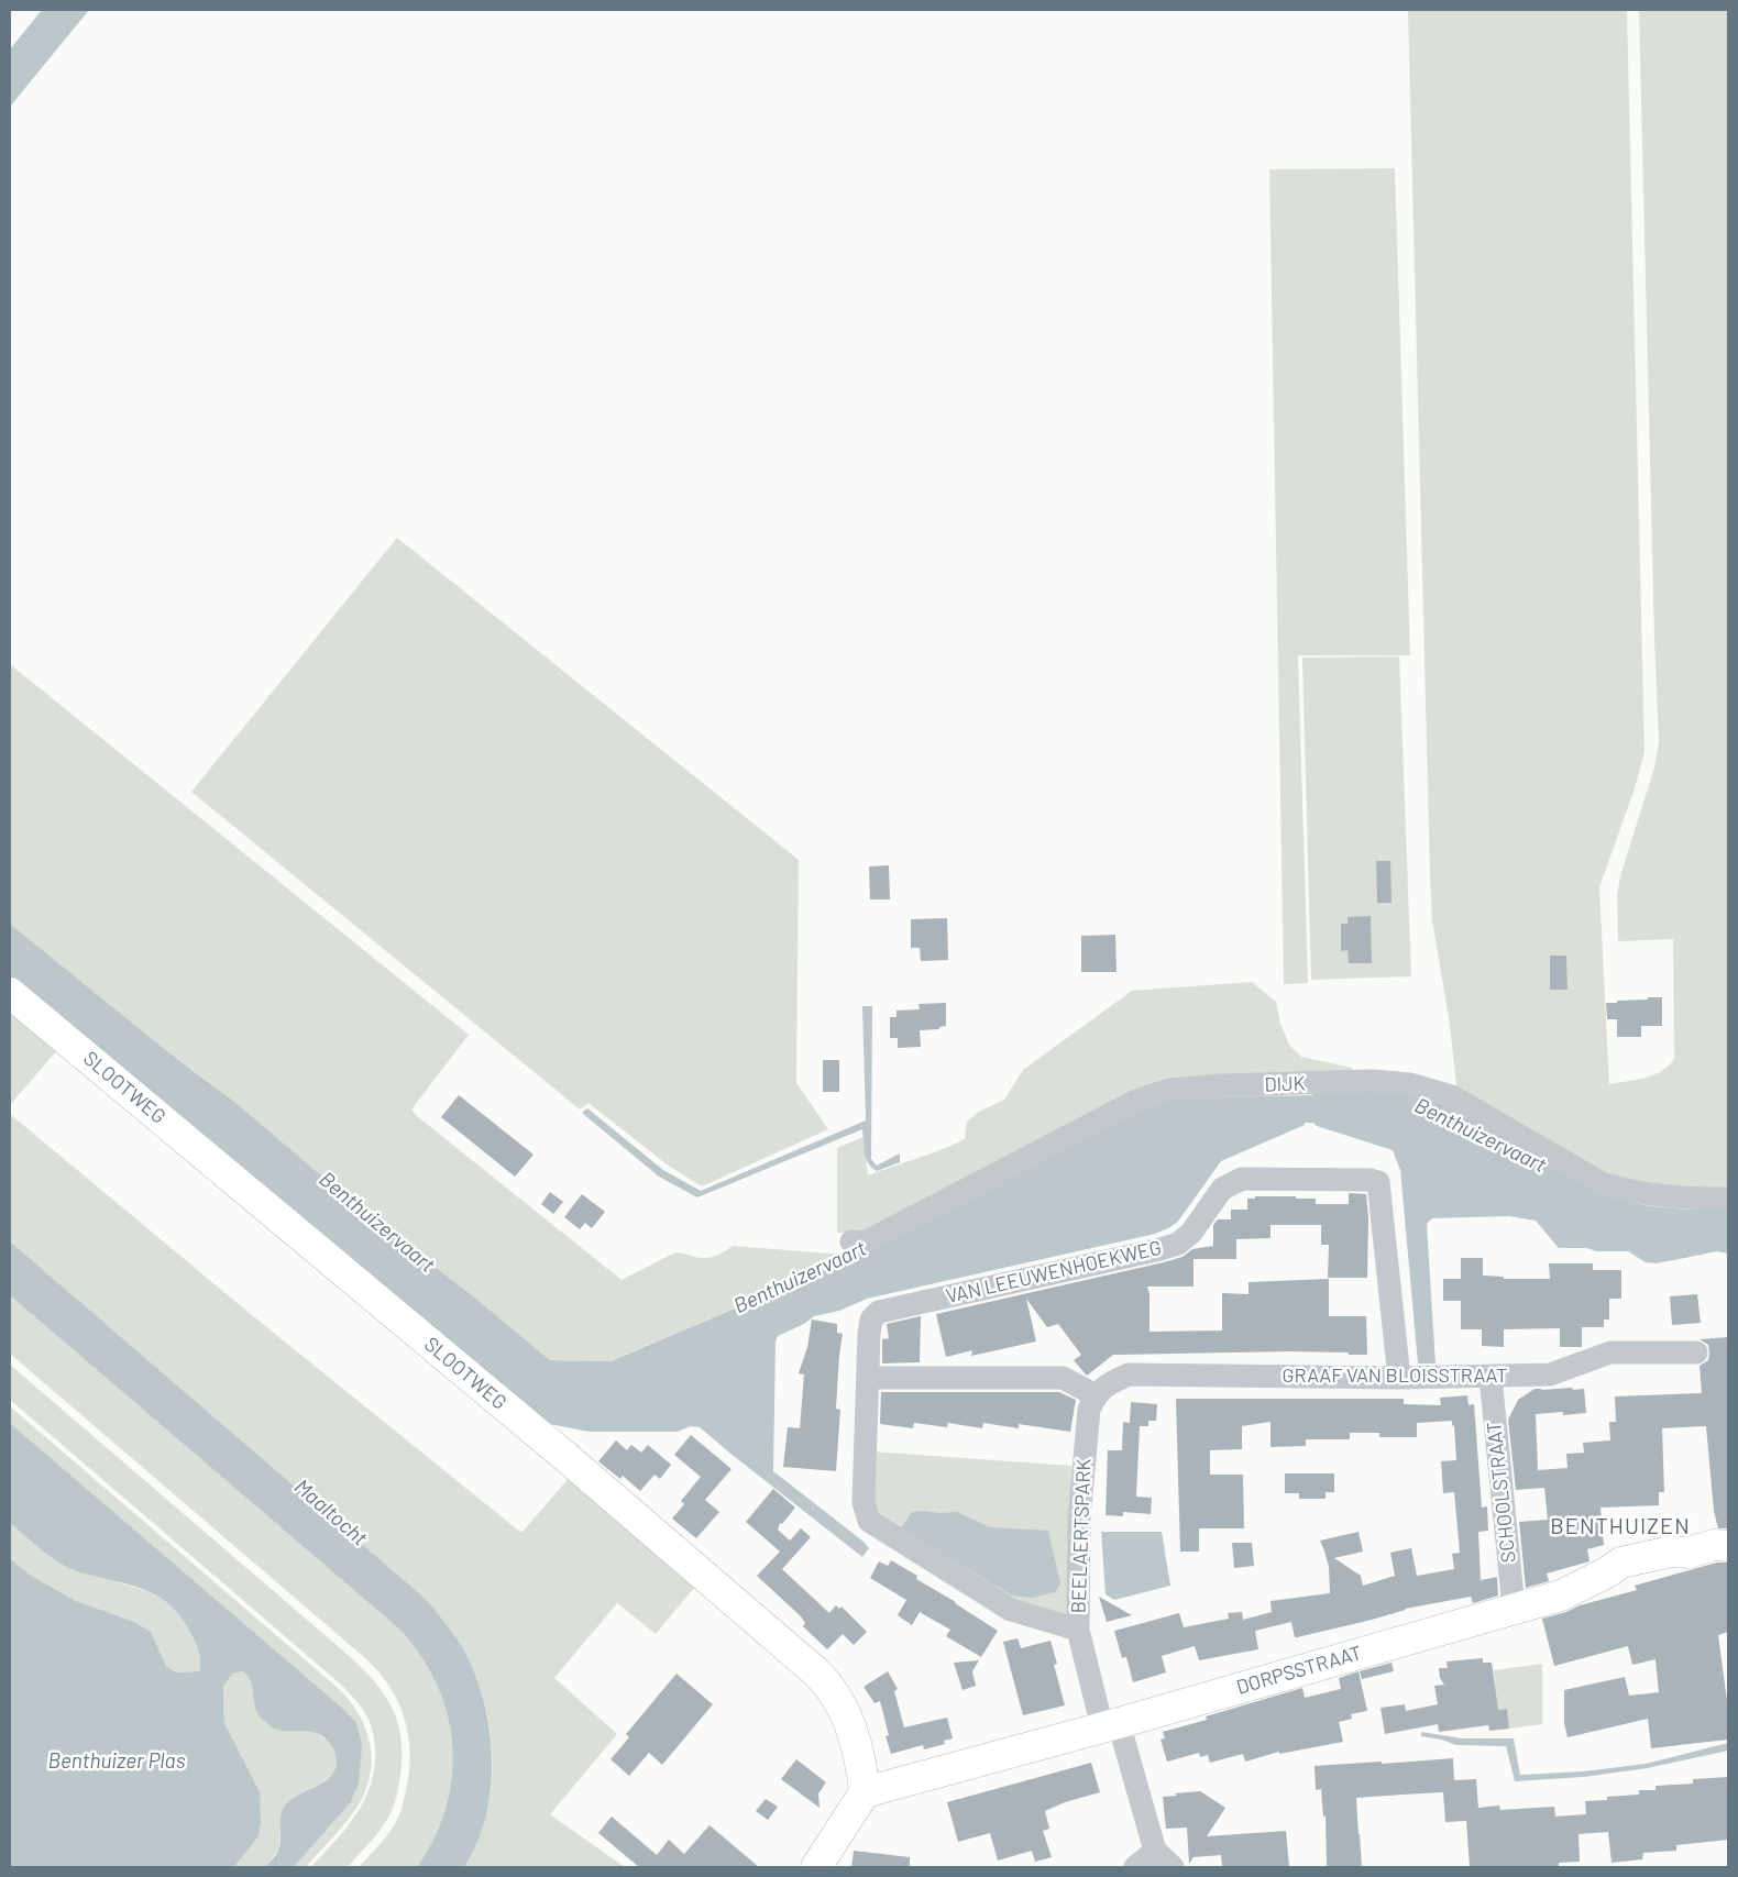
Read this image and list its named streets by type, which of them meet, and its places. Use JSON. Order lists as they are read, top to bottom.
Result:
{
  "streets": {
    "street": [
      "DIJK",
      "SLOOTWEG",
      "VAN LEEUWENHOEKWEG",
      "GRAAF VAN BLOISSTRAAT",
      "SCHOOLSTRAAT",
      "BEELAERTSPARK",
      "DORPSSTRAAT"
    ]
  },
  "crossings": [
    ["SLOOTWEG", "DORPSSTRAAT"],
    ["VAN LEEUWENHOEKWEG", "GRAAF VAN BLOISSTRAAT"],
    ["VAN LEEUWENHOEKWEG", "BEELAERTSPARK"],
    ["GRAAF VAN BLOISSTRAAT", "SCHOOLSTRAAT"],
    ["GRAAF VAN BLOISSTRAAT", "BEELAERTSPARK"],
    ["SCHOOLSTRAAT", "DORPSSTRAAT"]
  ],
  "districts": ["BENTHUIZEN"],
  "water": ["Benthuizervaart", "Maaltocht", "Benthuizer Plas"]
}
